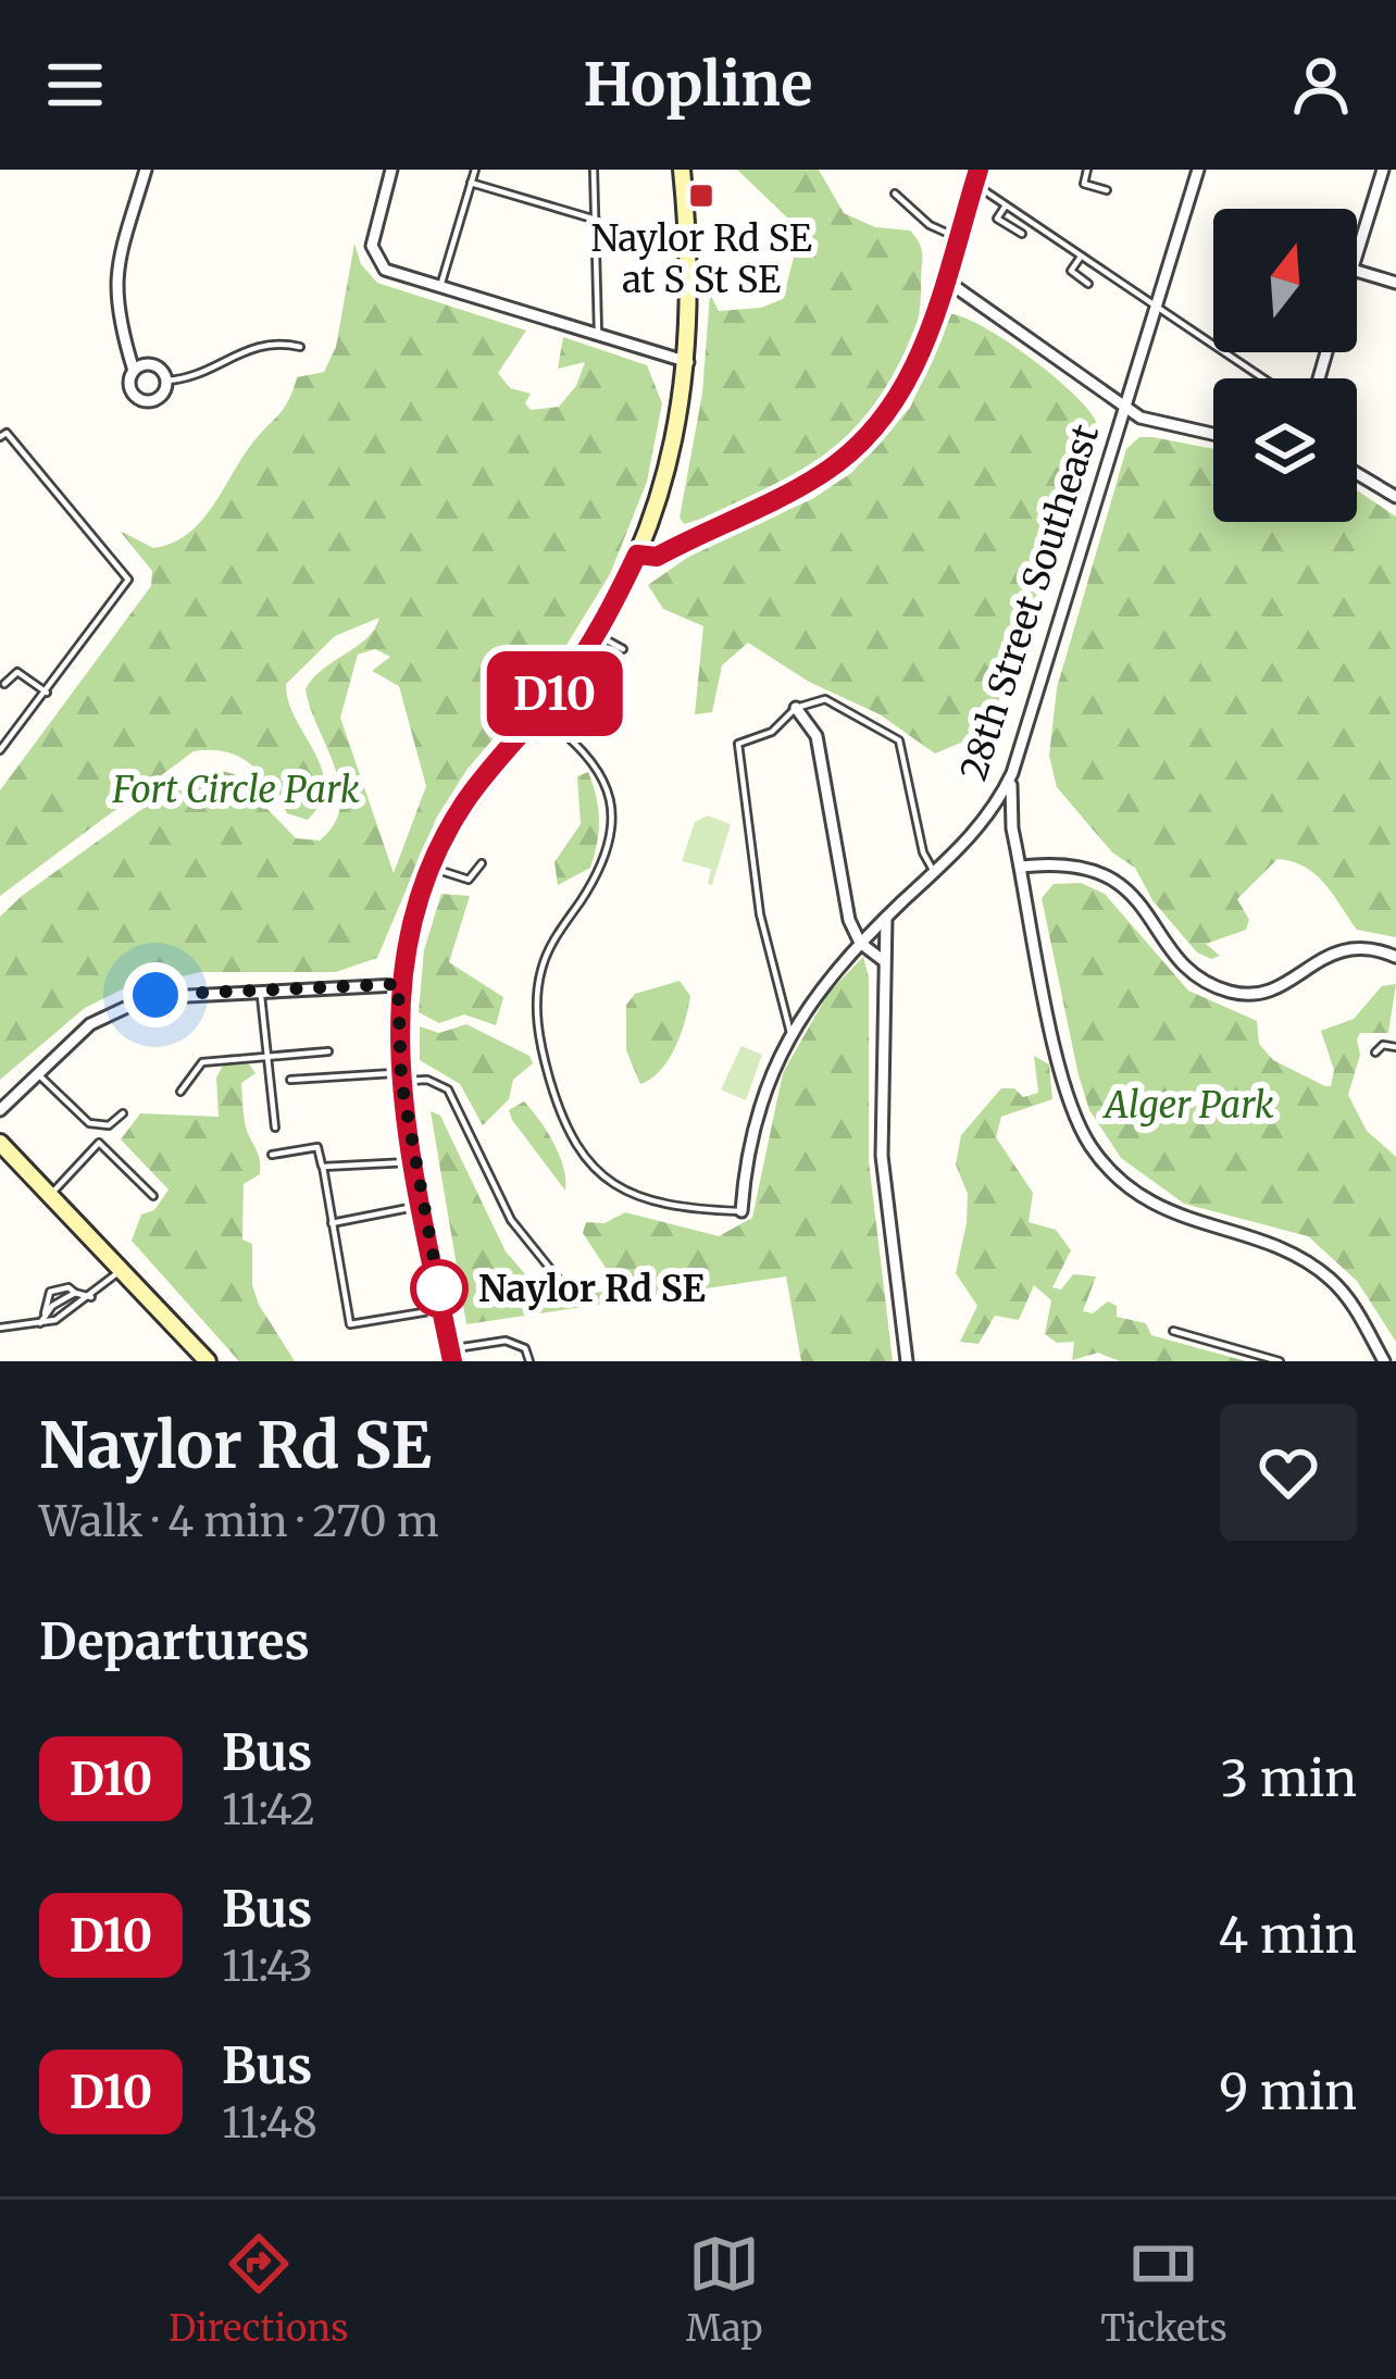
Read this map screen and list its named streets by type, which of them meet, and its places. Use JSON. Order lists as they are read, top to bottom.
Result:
{
  "streets": {
    "street": ["28th Street Southeast"]
  },
  "parks": ["Fort Circle Park", "Alger Park"],
  "places": {
    "transit": ["Naylor Rd SE at S St SE"],
    "other": ["Naylor Rd SE"]
  },
  "lines": ["bus line D10"],
  "north": "top",
  "page": {
    "header": "Hopline",
    "on_map": "D10",
    "heading": [
      ["Naylor Rd SE", "Walk · 4 min · 270 m"],
      "Departures"
    ],
    "list": [
      {
        "mark": "D10",
        "name": "Bus",
        "note": "11:42",
        "value": "3 min"
      },
      {
        "mark": "D10",
        "name": "Bus",
        "note": "11:43",
        "value": "4 min"
      },
      {
        "mark": "D10",
        "name": "Bus",
        "note": "11:48",
        "value": "9 min"
      }
    ],
    "tabs": ["Directions", "Map", "Tickets"]
  }
}
